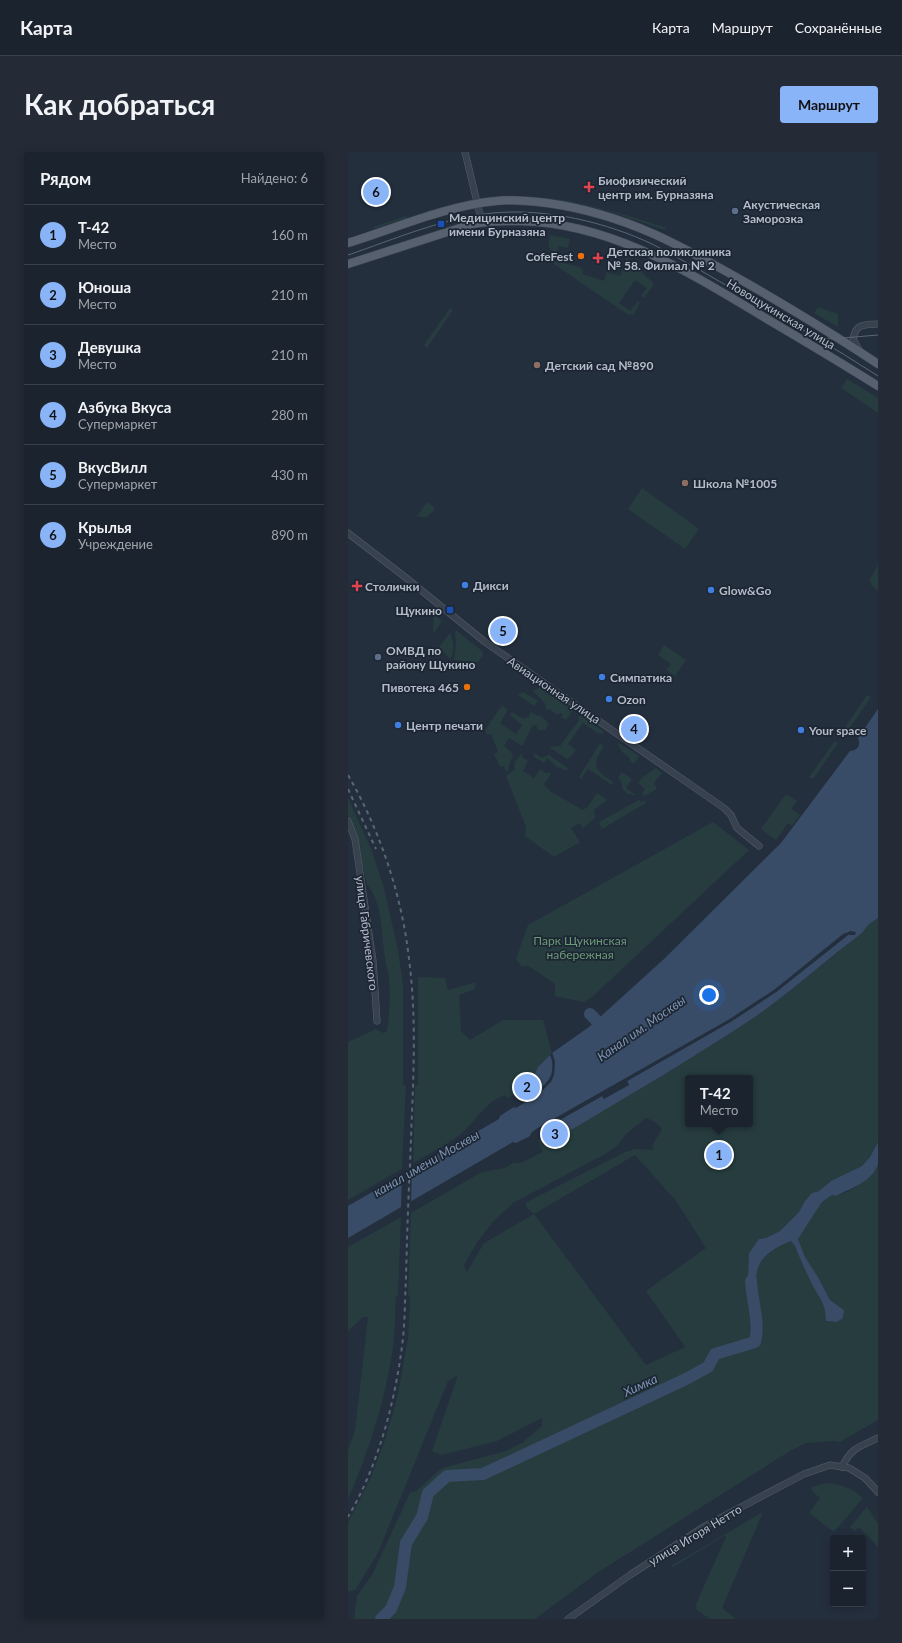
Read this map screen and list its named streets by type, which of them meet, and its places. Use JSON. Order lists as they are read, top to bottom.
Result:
{
  "streets": {
    "main road": ["Новощукинская улица"],
    "street": ["Авиационная улица", "улица Габричевского", "улица Игоря Нетто"]
  },
  "water": ["Канал им. Москвы", "канал имени Москвы", "Химка"],
  "parks": ["Парк Щукинская набережная"],
  "places": {
    "health": ["Биофизический центр им. Бурназяна", "Детская поликлиника № 58. Филиал № 2", "Столички"],
    "other": [
      "Акустическая Заморозка",
      "CofeFest",
      "Детский сад №890",
      "Школа №1005",
      "Дикси",
      "Glow&Go",
      "ОМВД по району Щукино",
      "Симпатика",
      "Пивотека 465",
      "Ozon",
      "Центр печати",
      "Your space"
    ],
    "transit": ["Медицинский центр имени Бурназяна", "Щукино"]
  },
  "page": {
    "header": "Карта",
    "nav": ["Карта", "Маршрут", "Сохранённые"],
    "buttons": "Маршрут",
    "title": "Как добраться",
    "heading": ["Рядом", "Найдено: 6"],
    "pins": [
      "6",
      "5",
      "4",
      "2",
      "3",
      "1"
    ],
    "list": [
      {
        "mark": "1",
        "name": "Т-42",
        "note": "Место",
        "value": "160 m"
      },
      {
        "mark": "2",
        "name": "Юноша",
        "note": "Место",
        "value": "210 m"
      },
      {
        "mark": "3",
        "name": "Девушка",
        "note": "Место",
        "value": "210 m"
      },
      {
        "mark": "4",
        "name": "Азбука Вкуса",
        "note": "Супермаркет",
        "value": "280 m"
      },
      {
        "mark": "5",
        "name": "ВкусВилл",
        "note": "Супермаркет",
        "value": "430 m"
      },
      {
        "mark": "6",
        "name": "Крылья",
        "note": "Учреждение",
        "value": "890 m"
      }
    ],
    "popup": ["Т-42", "Место"],
    "map_buttons": ["+", "−"]
  }
}
